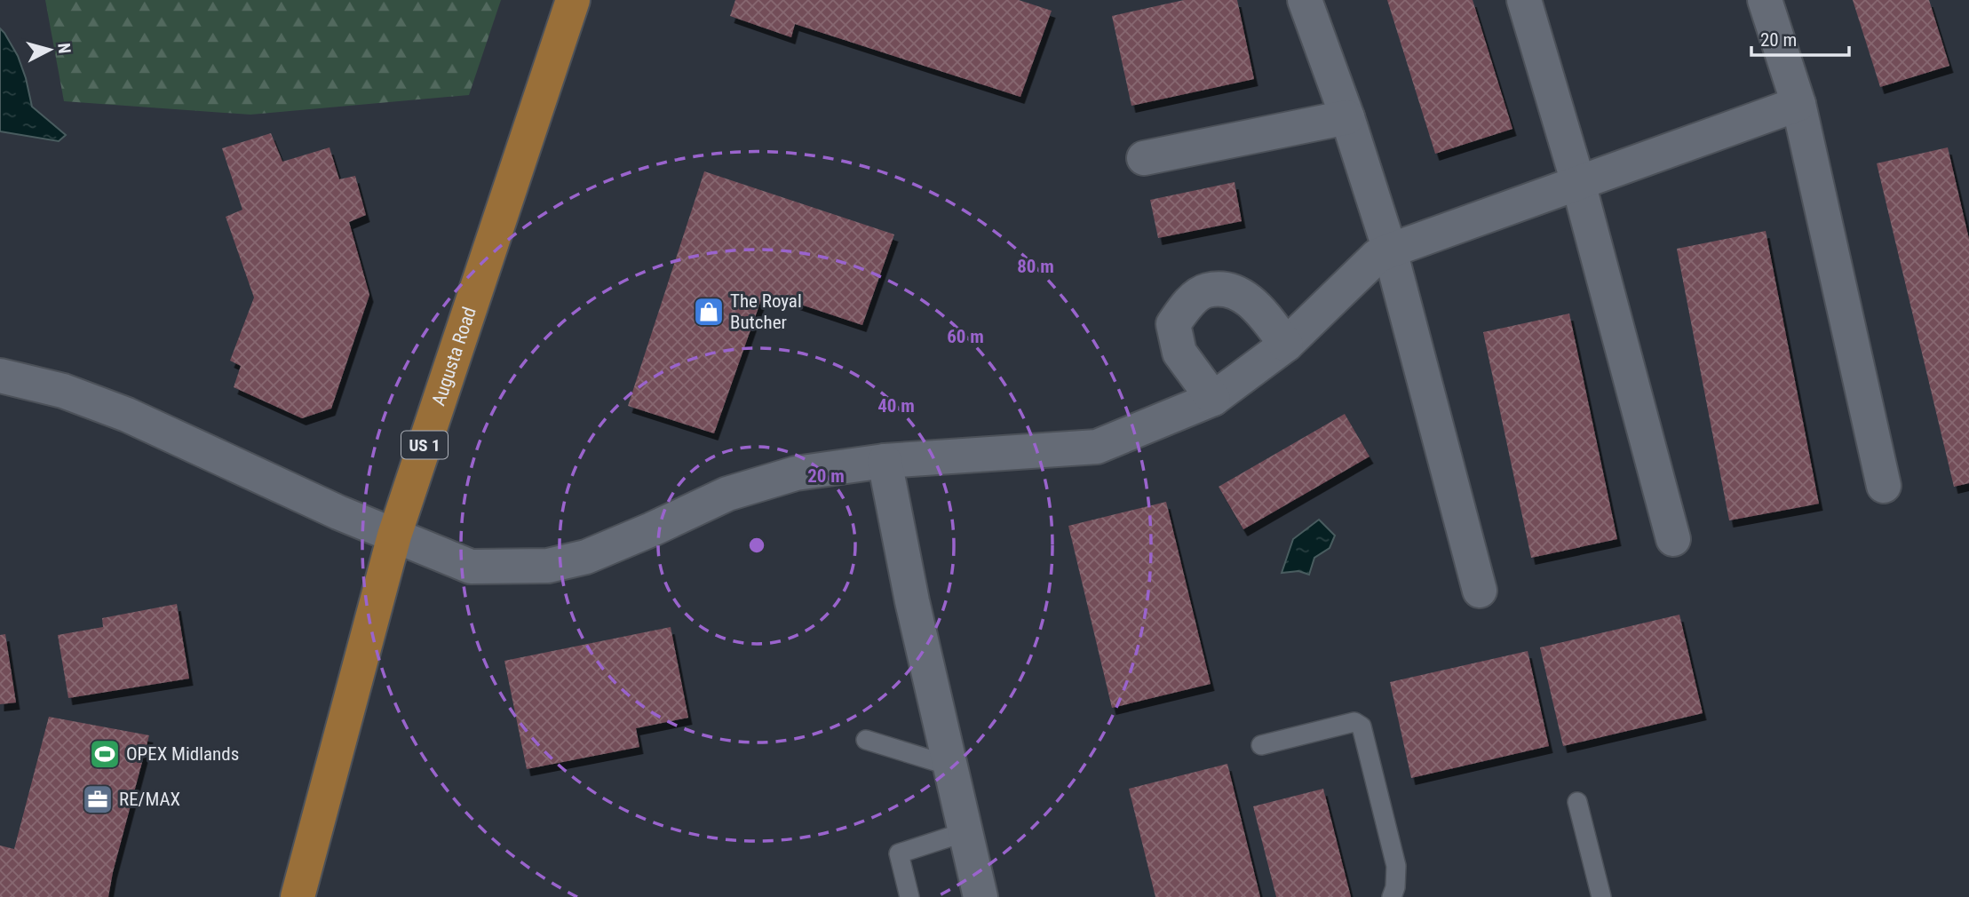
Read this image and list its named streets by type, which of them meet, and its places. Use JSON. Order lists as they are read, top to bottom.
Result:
{
  "streets": {
    "main road": ["Augusta Road", "US 1"]
  },
  "places": {
    "shop": ["The Royal Butcher"],
    "sports": ["OPEX Midlands"],
    "office": ["RE/MAX"]
  },
  "scale_bar": "20 m",
  "north": "right",
  "rings": [
    "80 m",
    "60 m",
    "40 m",
    "20 m"
  ]
}
